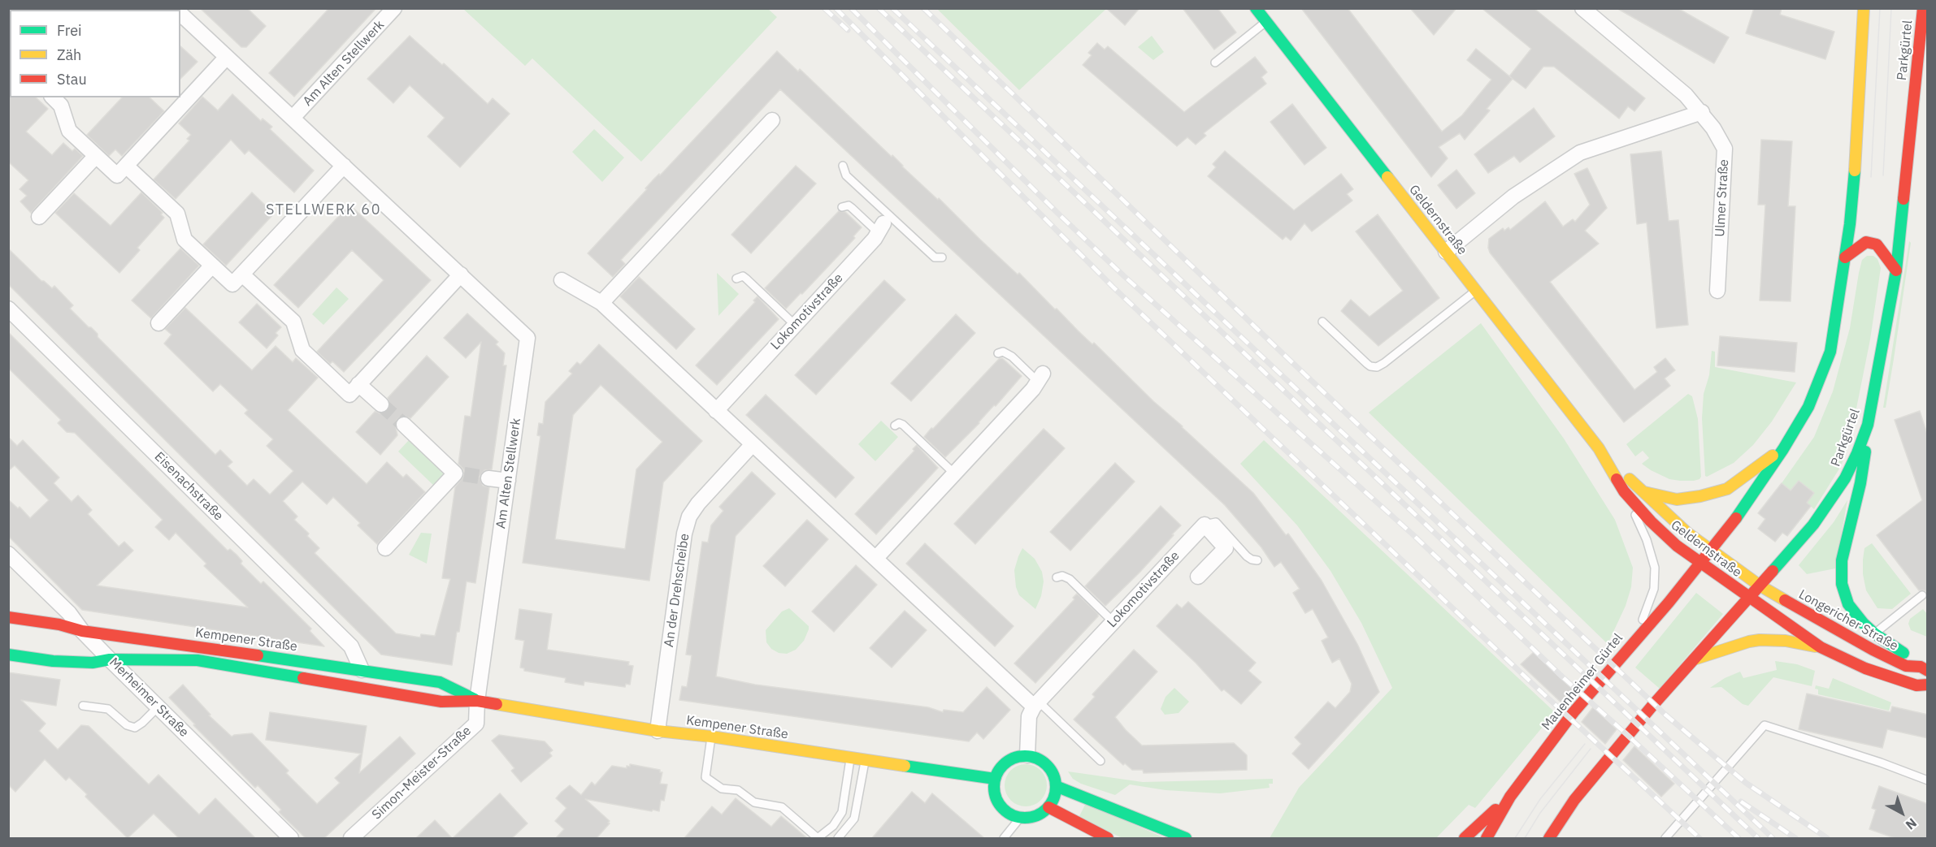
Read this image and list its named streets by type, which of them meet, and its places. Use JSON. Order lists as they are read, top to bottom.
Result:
{
  "streets": {
    "main road": [
      "Parkgürtel",
      "Geldernstraße",
      "Longericher Straße",
      "Kempener Straße",
      "Mauenheimer Gürtel"
    ],
    "street": [
      "Am Alten Stellwerk",
      "Ulmer Straße",
      "Lokomotivstraße",
      "Eisenachstraße",
      "An der Drehscheibe",
      "Merheimer Straße",
      "Simon-Meister-Straße"
    ]
  },
  "crossings": [
    ["Parkgürtel", "Geldernstraße"],
    ["Parkgürtel", "Longericher Straße"],
    ["Am Alten Stellwerk", "Kempener Straße"],
    ["Am Alten Stellwerk", "Simon-Meister-Straße"],
    ["Geldernstraße", "Longericher Straße"],
    ["Geldernstraße", "Mauenheimer Gürtel"],
    ["Eisenachstraße", "Kempener Straße"],
    ["An der Drehscheibe", "Kempener Straße"],
    ["Kempener Straße", "Merheimer Straße"],
    ["Kempener Straße", "Simon-Meister-Straße"]
  ],
  "districts": ["STELLWERK 60"],
  "legend": ["Frei", "Zäh", "Stau"],
  "north": "bottom right"
}
